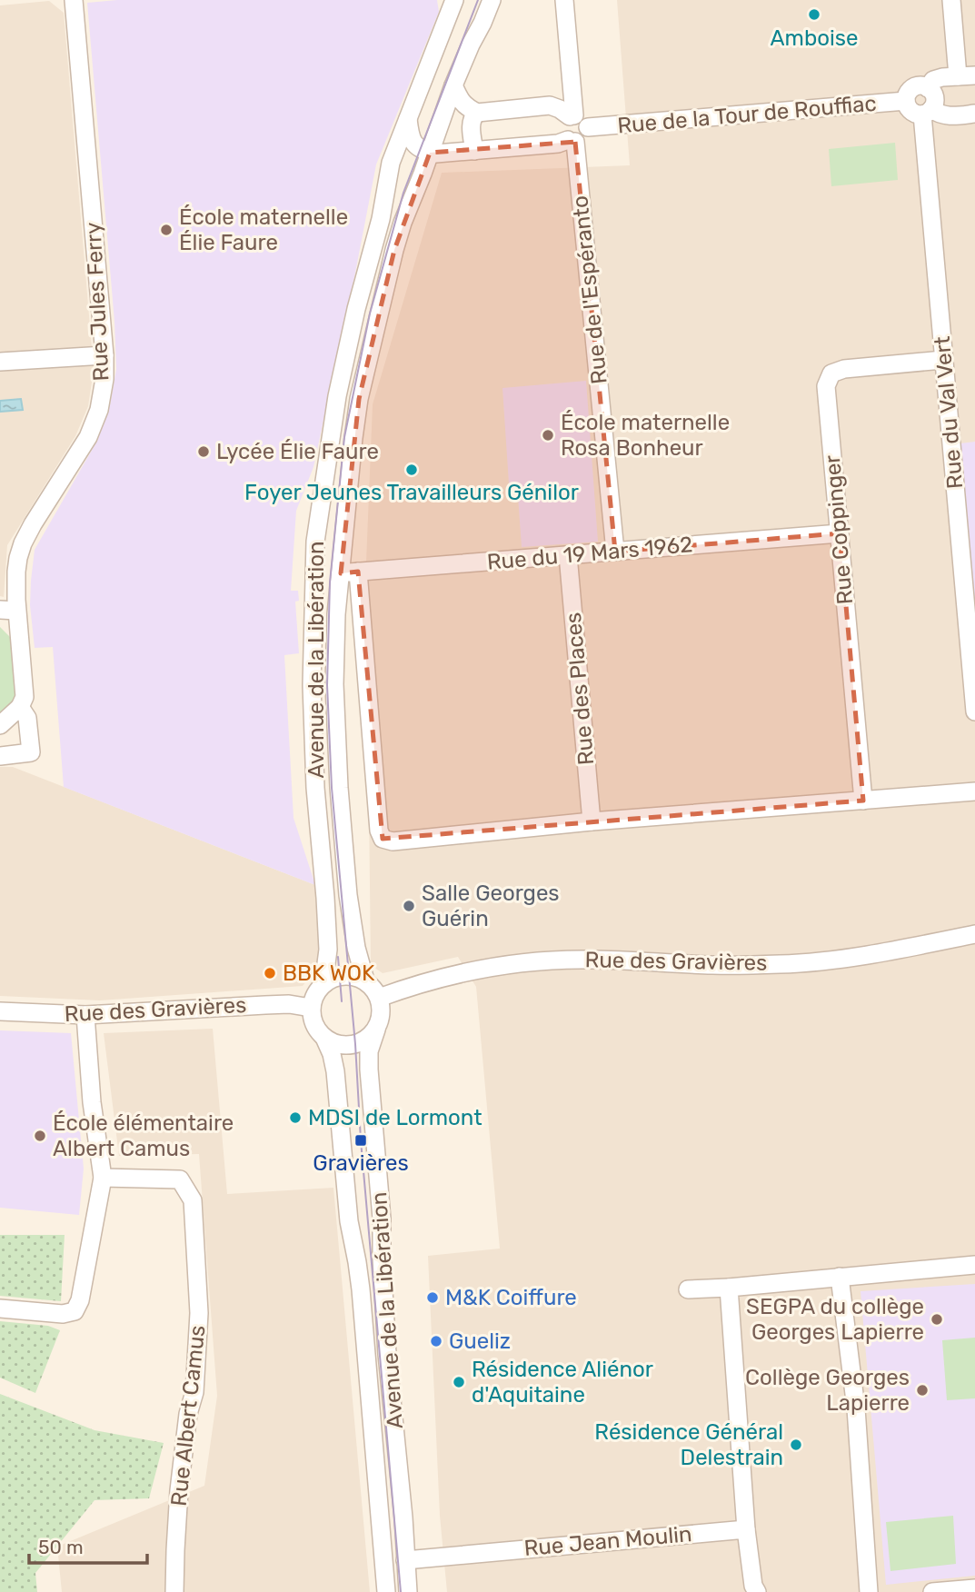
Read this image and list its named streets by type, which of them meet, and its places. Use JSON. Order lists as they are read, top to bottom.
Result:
{
  "streets": {
    "street": [
      "Rue de la Tour de Rouffiac",
      "Rue de l'Espéranto",
      "Rue Jules Ferry",
      "Rue du Val Vert",
      "Rue Coppinger",
      "Rue du 19 Mars 1962",
      "Avenue de la Libération",
      "Rue des Places",
      "Rue des Gravières",
      "Rue Albert Camus",
      "Rue Jean Moulin"
    ]
  },
  "crossings": [
    ["Rue de la Tour de Rouffiac", "Rue de l'Espéranto"],
    ["Rue de la Tour de Rouffiac", "Rue du Val Vert"],
    ["Rue de l'Espéranto", "Rue du 19 Mars 1962"],
    ["Rue du Val Vert", "Rue Coppinger"],
    ["Rue Coppinger", "Rue du 19 Mars 1962"],
    ["Rue du 19 Mars 1962", "Avenue de la Libération"],
    ["Rue du 19 Mars 1962", "Rue des Places"],
    ["Avenue de la Libération", "Rue des Gravières"],
    ["Avenue de la Libération", "Rue Jean Moulin"]
  ],
  "places": {
    "other": [
      "Amboise",
      "École maternelle Élie Faure",
      "École maternelle Rosa Bonheur",
      "Lycée Élie Faure",
      "Foyer Jeunes Travailleurs Génilor",
      "Salle Georges Guérin",
      "BBK WOK",
      "MDSI de Lormont",
      "École élémentaire Albert Camus",
      "M&K Coiffure",
      "SEGPA du collège Georges Lapierre",
      "Gueliz",
      "Résidence Aliénor d'Aquitaine",
      "Collège Georges Lapierre",
      "Résidence Général Delestrain"
    ],
    "transit": ["Gravières"]
  },
  "scale_bar": "50 m"
}
